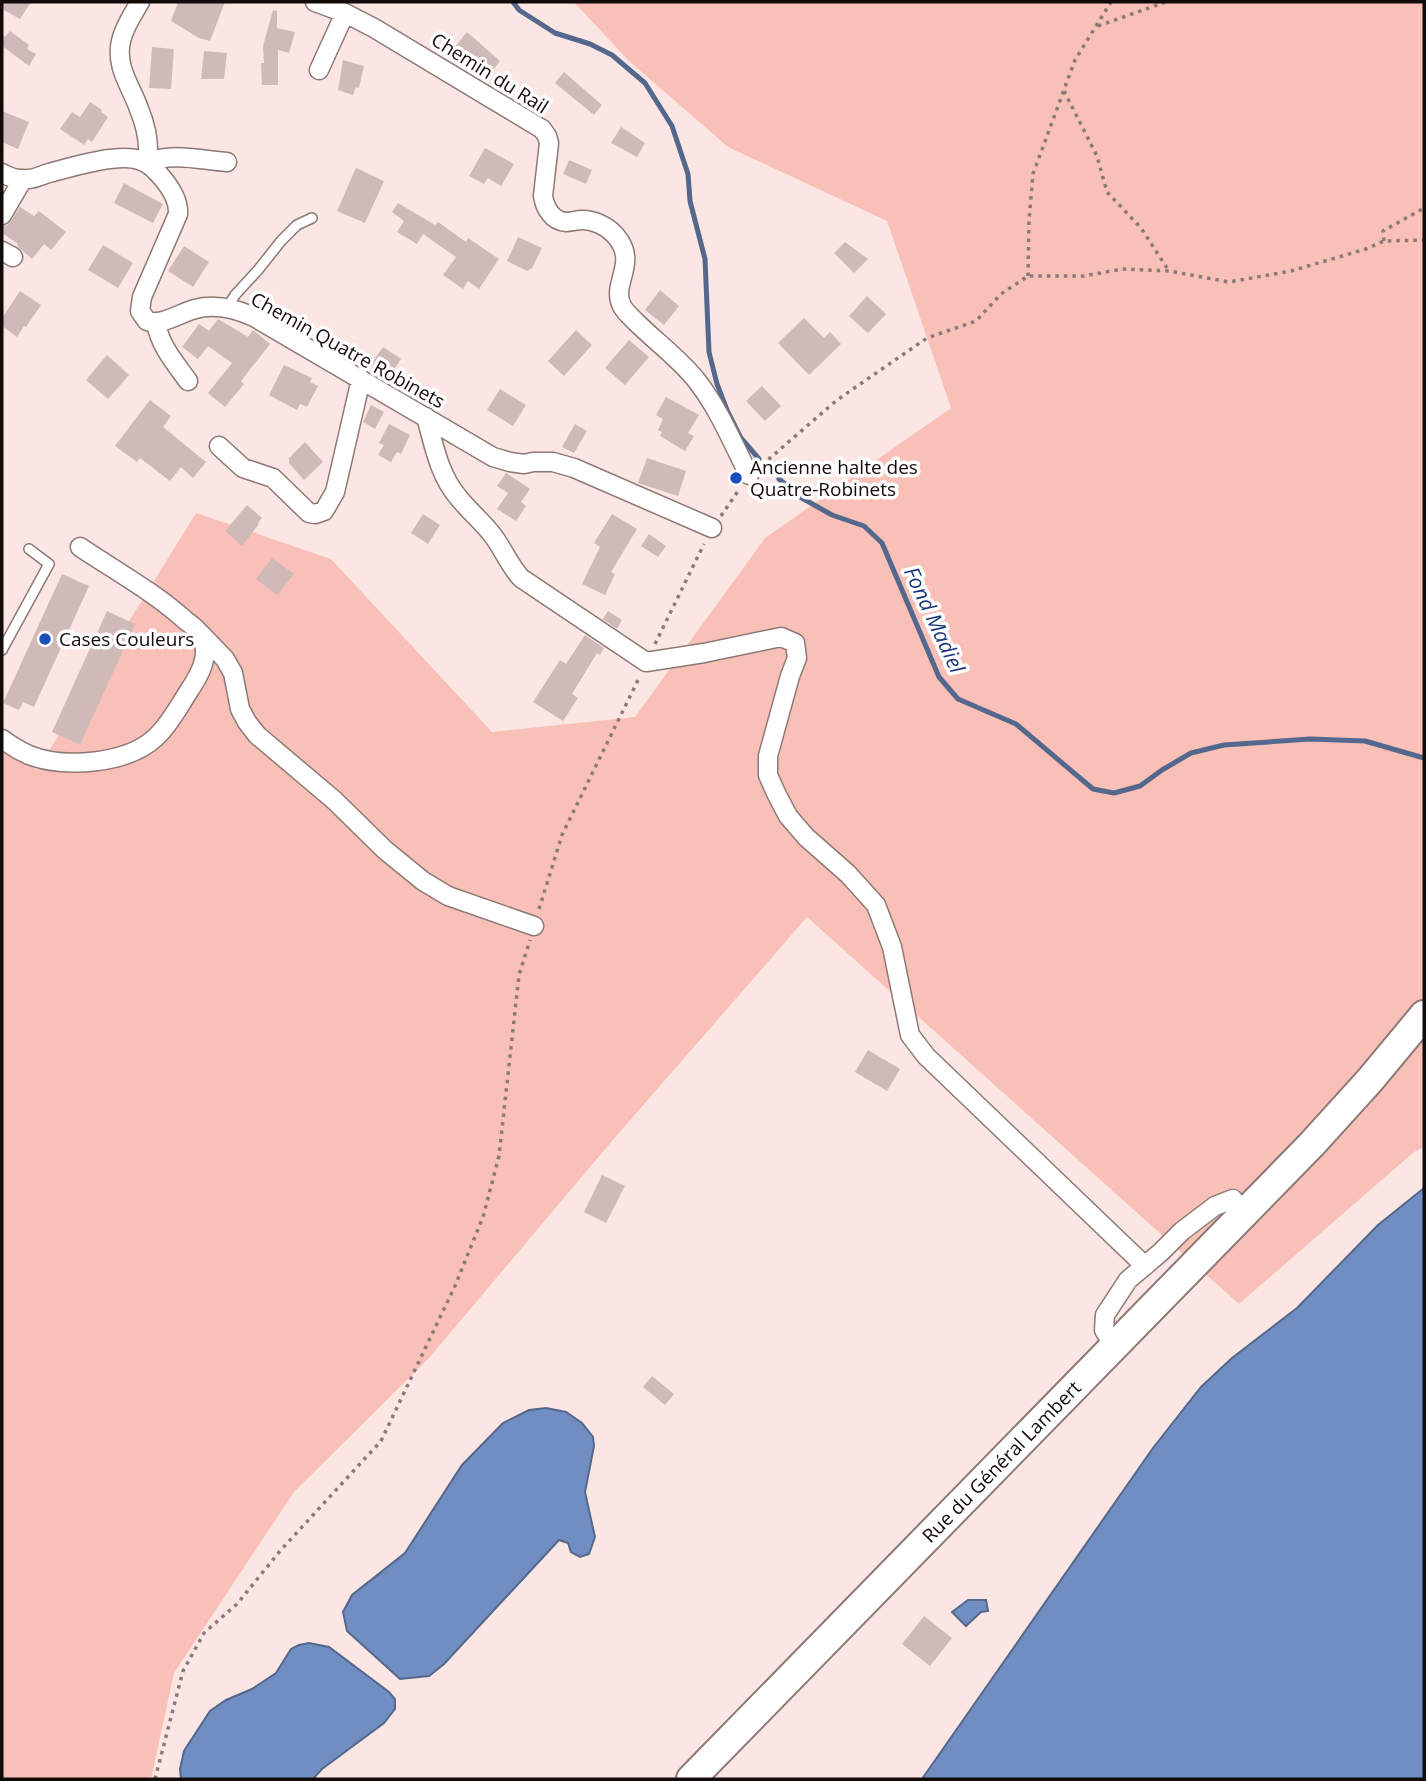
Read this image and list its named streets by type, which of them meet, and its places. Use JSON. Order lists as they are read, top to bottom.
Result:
{
  "streets": {
    "main road": ["Rue du Général Lambert"],
    "street": ["Chemin du Rail", "Chemin Quatre Robinets"]
  },
  "water": ["Fond Madiel"],
  "places": ["Ancienne halte des Quatre-Robinets", "Cases Couleurs"]
}
